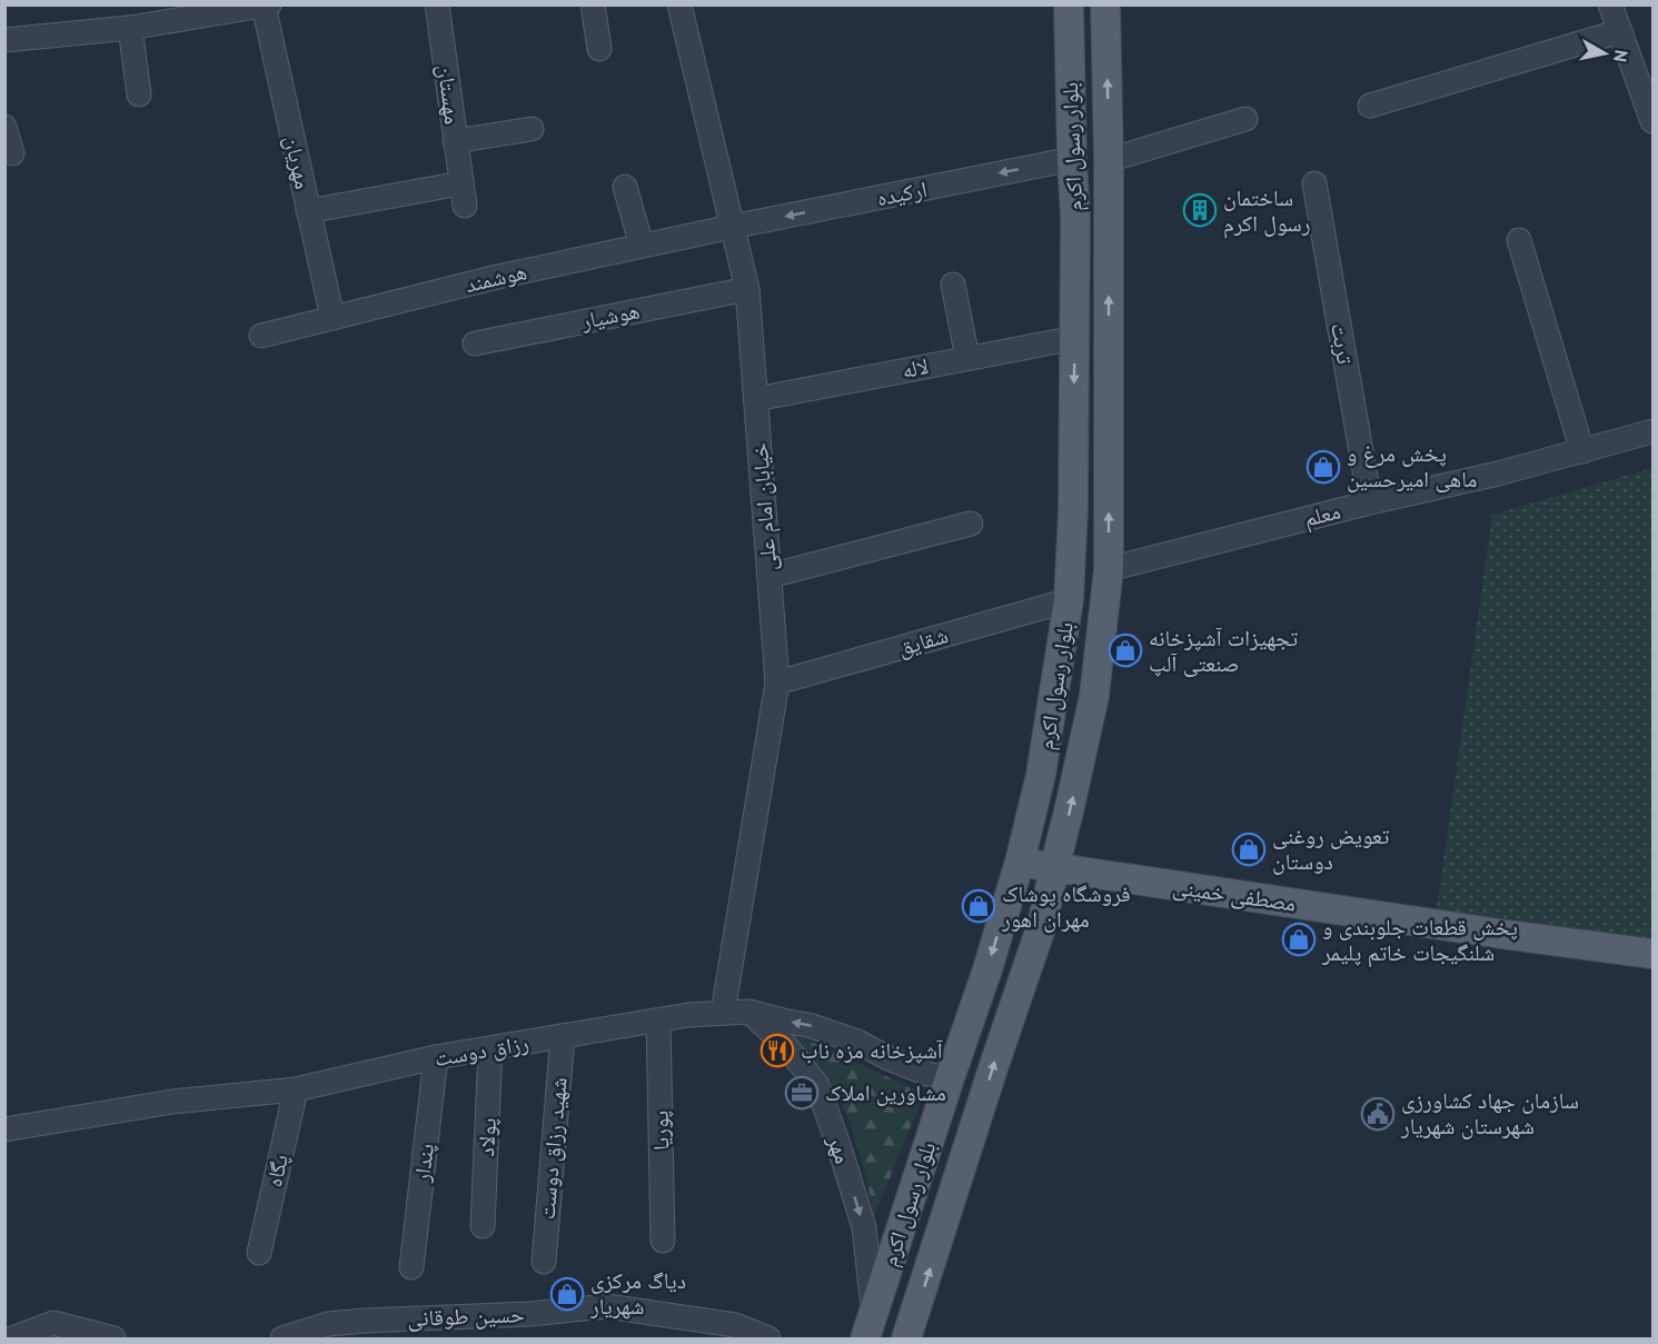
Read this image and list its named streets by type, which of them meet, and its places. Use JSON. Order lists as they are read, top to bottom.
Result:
{
  "streets": {
    "main road": ["بلوار رسول اکرم", "مصطفی خمینی"],
    "street": [
      "مهستان",
      "مهریان",
      "ارکیده",
      "هوشمند",
      "هوشیار",
      "تربت",
      "لاله",
      "خیابان امام علی",
      "معلم",
      "شقایق",
      "رزاق دوست",
      "پوریا",
      "پولاد",
      "شهید رزاق دوست",
      "مهر",
      "پندار",
      "پگاه",
      "حسین طوقانی"
    ]
  },
  "crossings": [
    ["مهستان", "مهریان"],
    ["بلوار رسول اکرم", "ارکیده"],
    ["بلوار رسول اکرم", "لاله"],
    ["بلوار رسول اکرم", "معلم"],
    ["بلوار رسول اکرم", "شقایق"],
    ["بلوار رسول اکرم", "مصطفی خمینی"],
    ["بلوار رسول اکرم", "رزاق دوست"],
    ["بلوار رسول اکرم", "مهر"],
    ["مهریان", "هوشمند"],
    ["ارکیده", "هوشمند"],
    ["ارکیده", "خیابان امام علی"],
    ["هوشمند", "خیابان امام علی"],
    ["هوشیار", "خیابان امام علی"],
    ["تربت", "معلم"],
    ["لاله", "خیابان امام علی"],
    ["خیابان امام علی", "شقایق"],
    ["خیابان امام علی", "رزاق دوست"],
    ["رزاق دوست", "پوریا"],
    ["رزاق دوست", "پولاد"],
    ["رزاق دوست", "شهید رزاق دوست"],
    ["رزاق دوست", "مهر"],
    ["رزاق دوست", "پندار"],
    ["رزاق دوست", "پگاه"]
  ],
  "one_way": ["ارکیده", "مهر"],
  "places": {
    "building": ["ساختمان رسول اکرم"],
    "shop": [
      "پخش مرغ و ماهی امیرحسین",
      "تجهیزات آشپزخانه صنعتی آلپ",
      "تعویض روغنی دوستان",
      "فروشگاه پوشاک مهران اهور",
      "پخش قطعات جلوبندی و شلنگیجات خاتم پلیمر",
      "دیاگ مرکزی شهریار"
    ],
    "restaurant": ["آشپزخانه مزه ناب"],
    "office": ["مشاورین املاک"],
    "public building": ["سازمان جهاد کشاورزی شهرستان شهریار"]
  },
  "north": "right"
}
